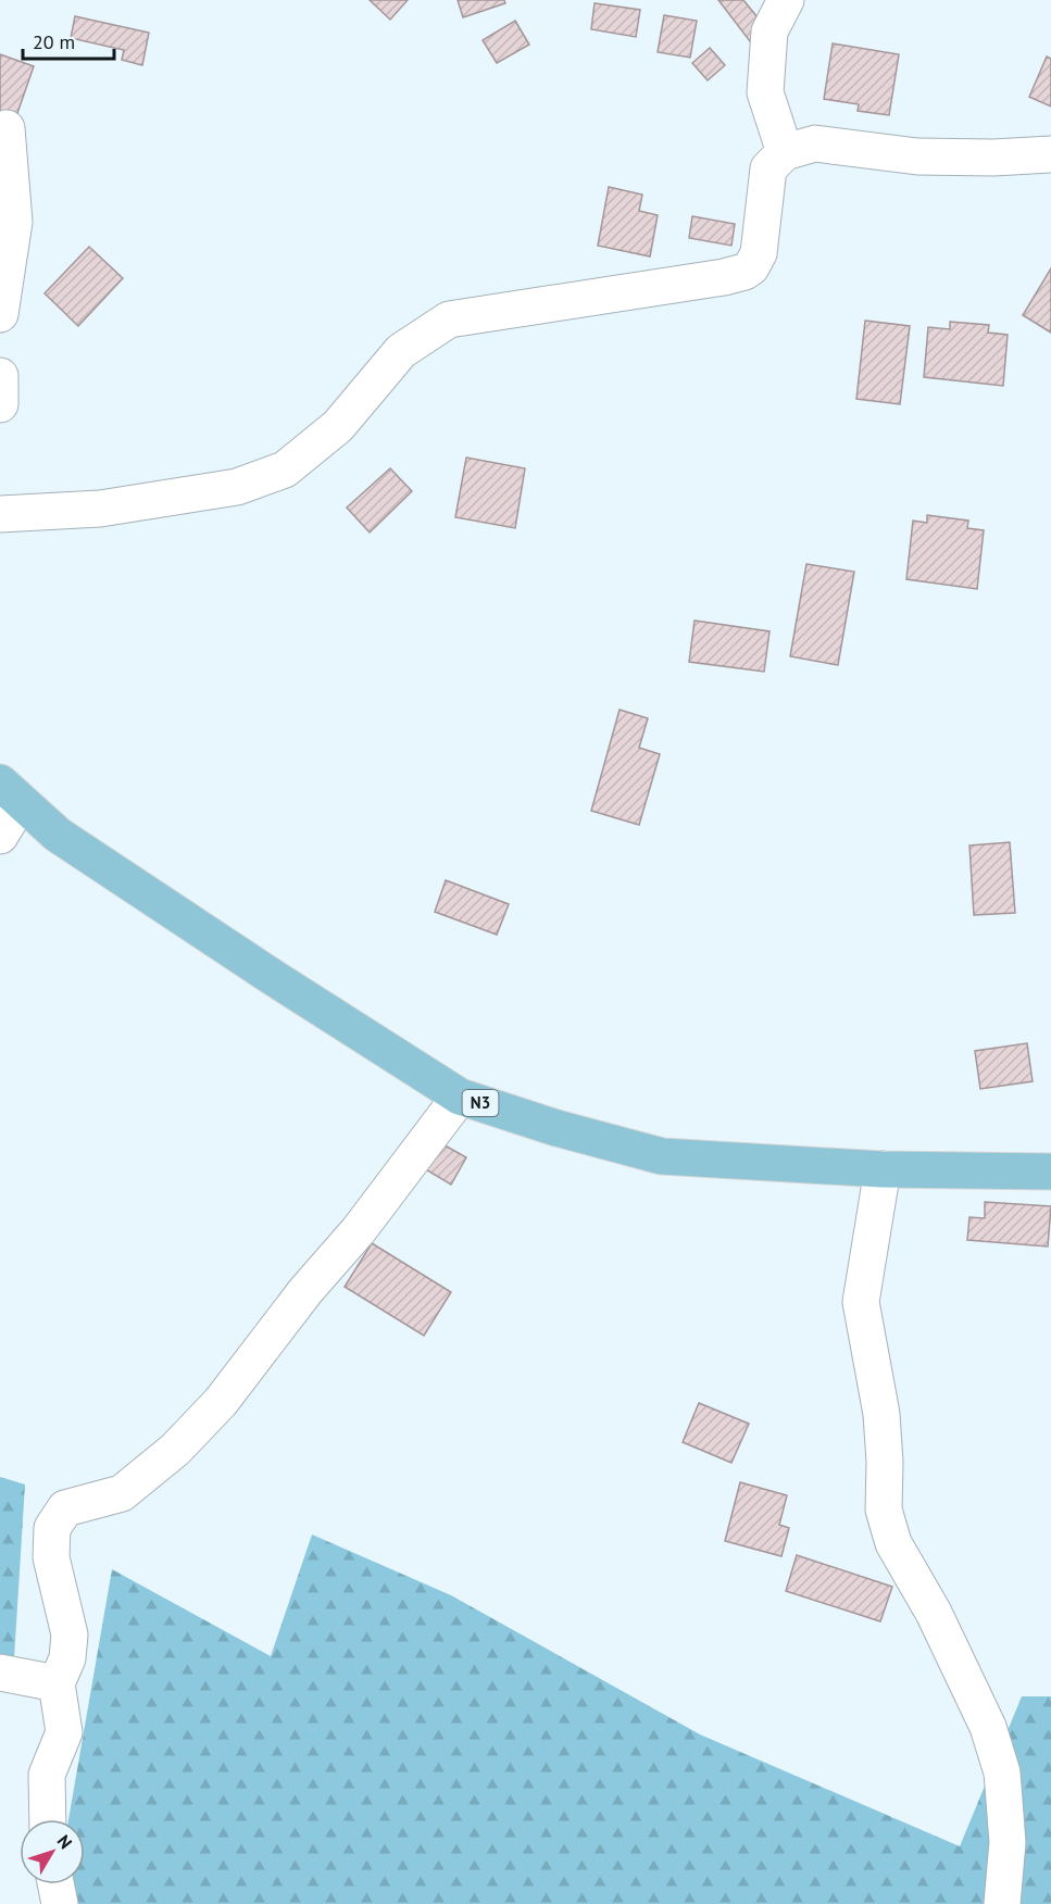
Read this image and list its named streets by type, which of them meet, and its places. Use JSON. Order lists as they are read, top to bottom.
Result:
{
  "streets": {
    "main road": ["N3"]
  },
  "scale_bar": "20 m",
  "north": "top right"
}
